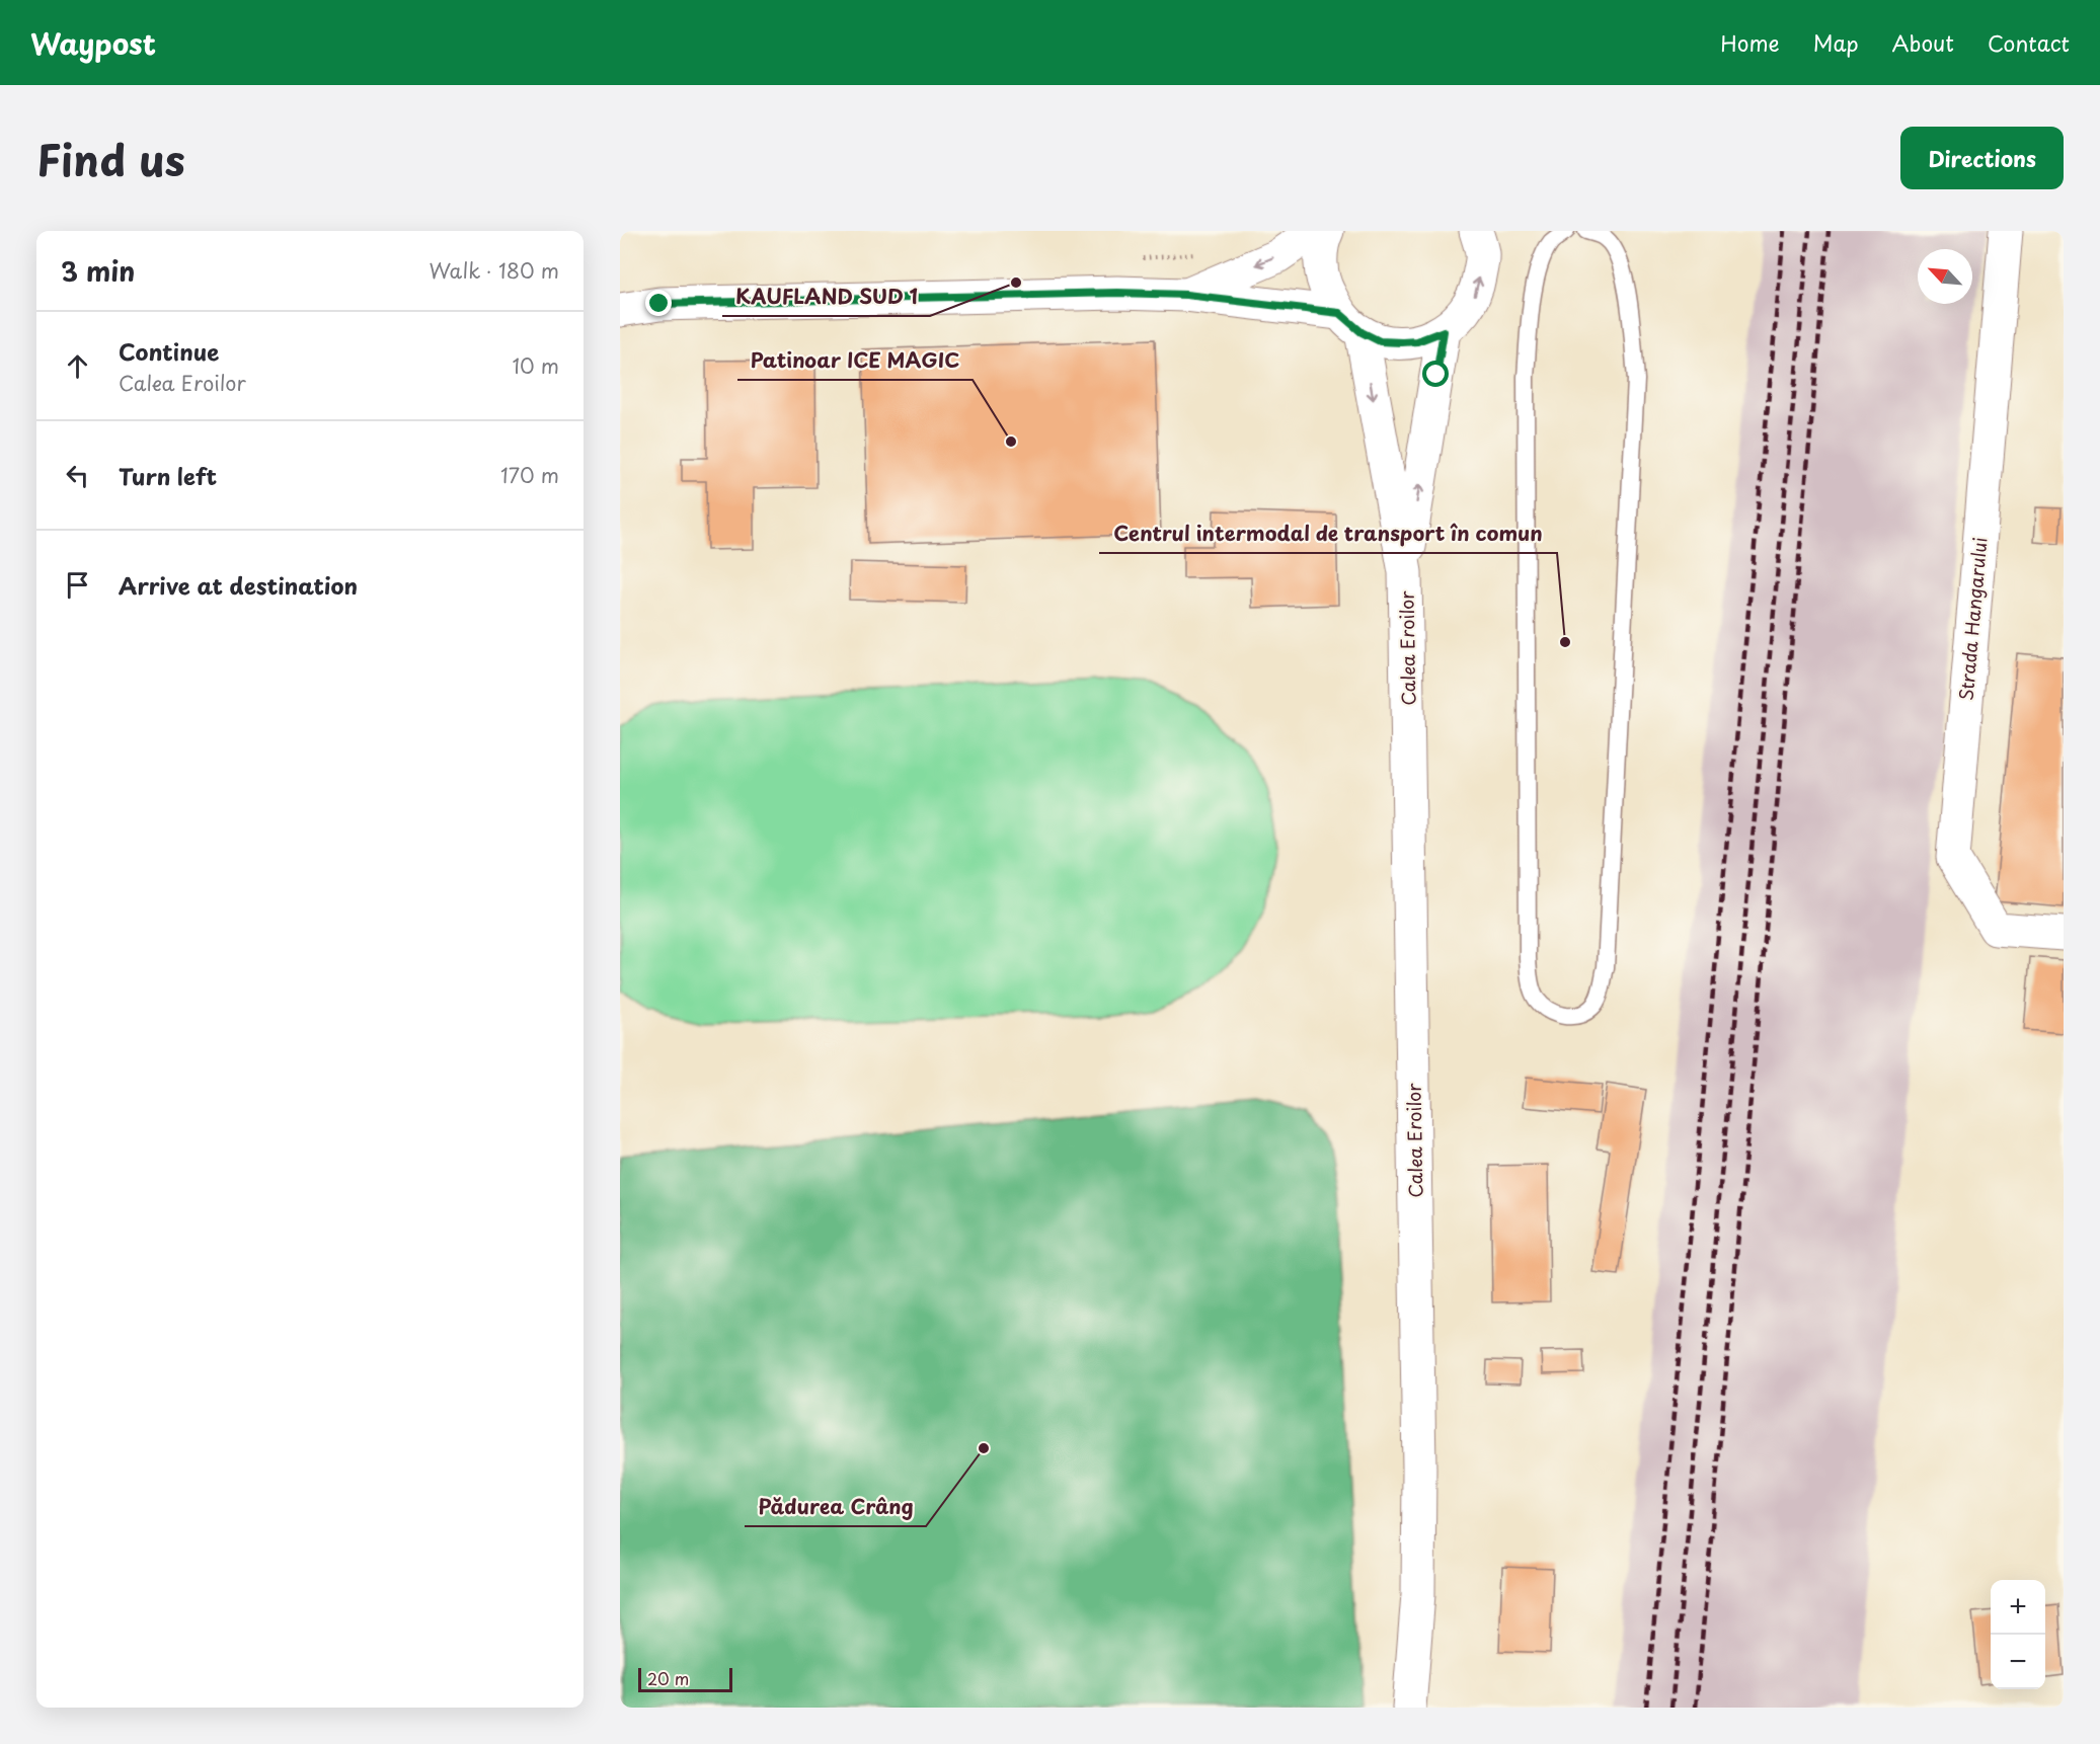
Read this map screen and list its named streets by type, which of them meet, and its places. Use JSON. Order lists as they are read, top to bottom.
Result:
{
  "streets": {
    "main road": ["Strada Hangarului", "Calea Eroilor"]
  },
  "places": [
    "KAUFLAND SUD 1",
    "Patinoar ICE MAGIC",
    "Centrul intermodal de transport în comun",
    "Pădurea Crâng"
  ],
  "scale_bar": "20 m",
  "north": "top left",
  "page": {
    "header": "Waypost",
    "nav": [
      "Home",
      "Map",
      "About",
      "Contact"
    ],
    "title": "Find us",
    "buttons": "Directions",
    "heading": ["3 min", "Walk · 180 m"],
    "list": [
      ["Continue", "Calea Eroilor", "10 m"],
      ["Turn left", "170 m"],
      "Arrive at destination"
    ],
    "map_buttons": ["+", "−"],
    "scale": "20 m"
  }
}
